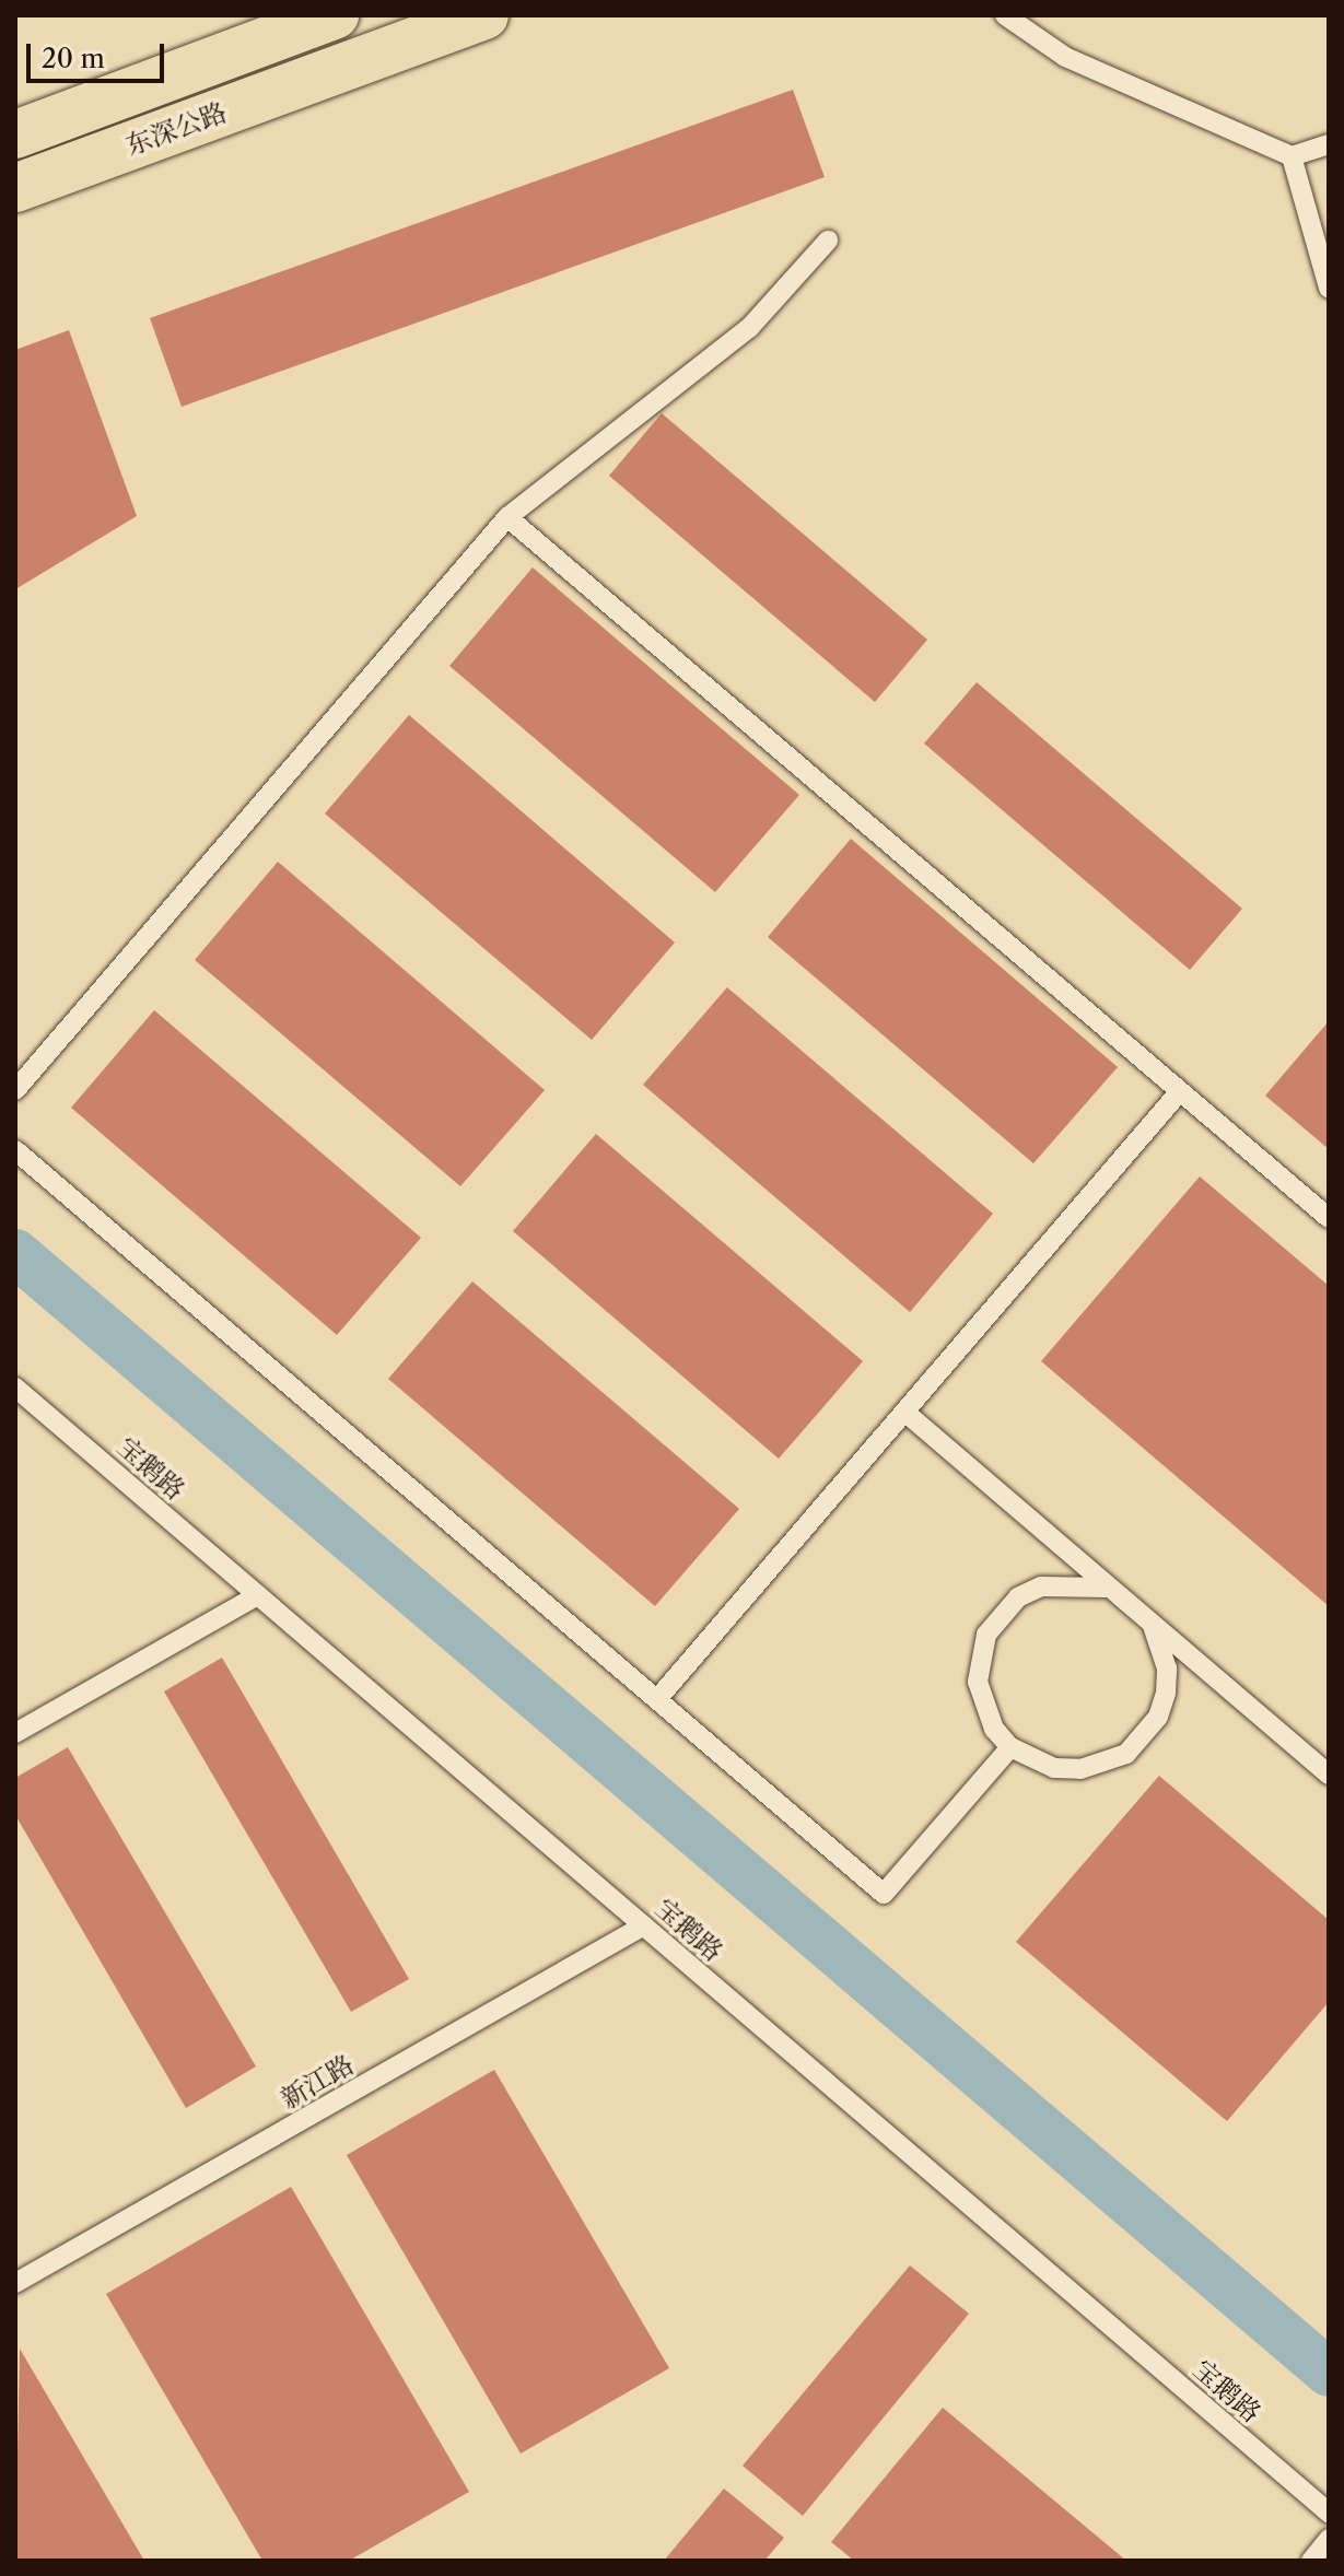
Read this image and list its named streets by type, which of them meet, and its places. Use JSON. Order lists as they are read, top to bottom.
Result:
{
  "streets": {
    "highway": ["东深公路"],
    "lane": ["宝鹅路", "新江路"]
  },
  "crossings": [
    ["宝鹅路", "新江路"]
  ],
  "scale_bar": "20 m"
}
